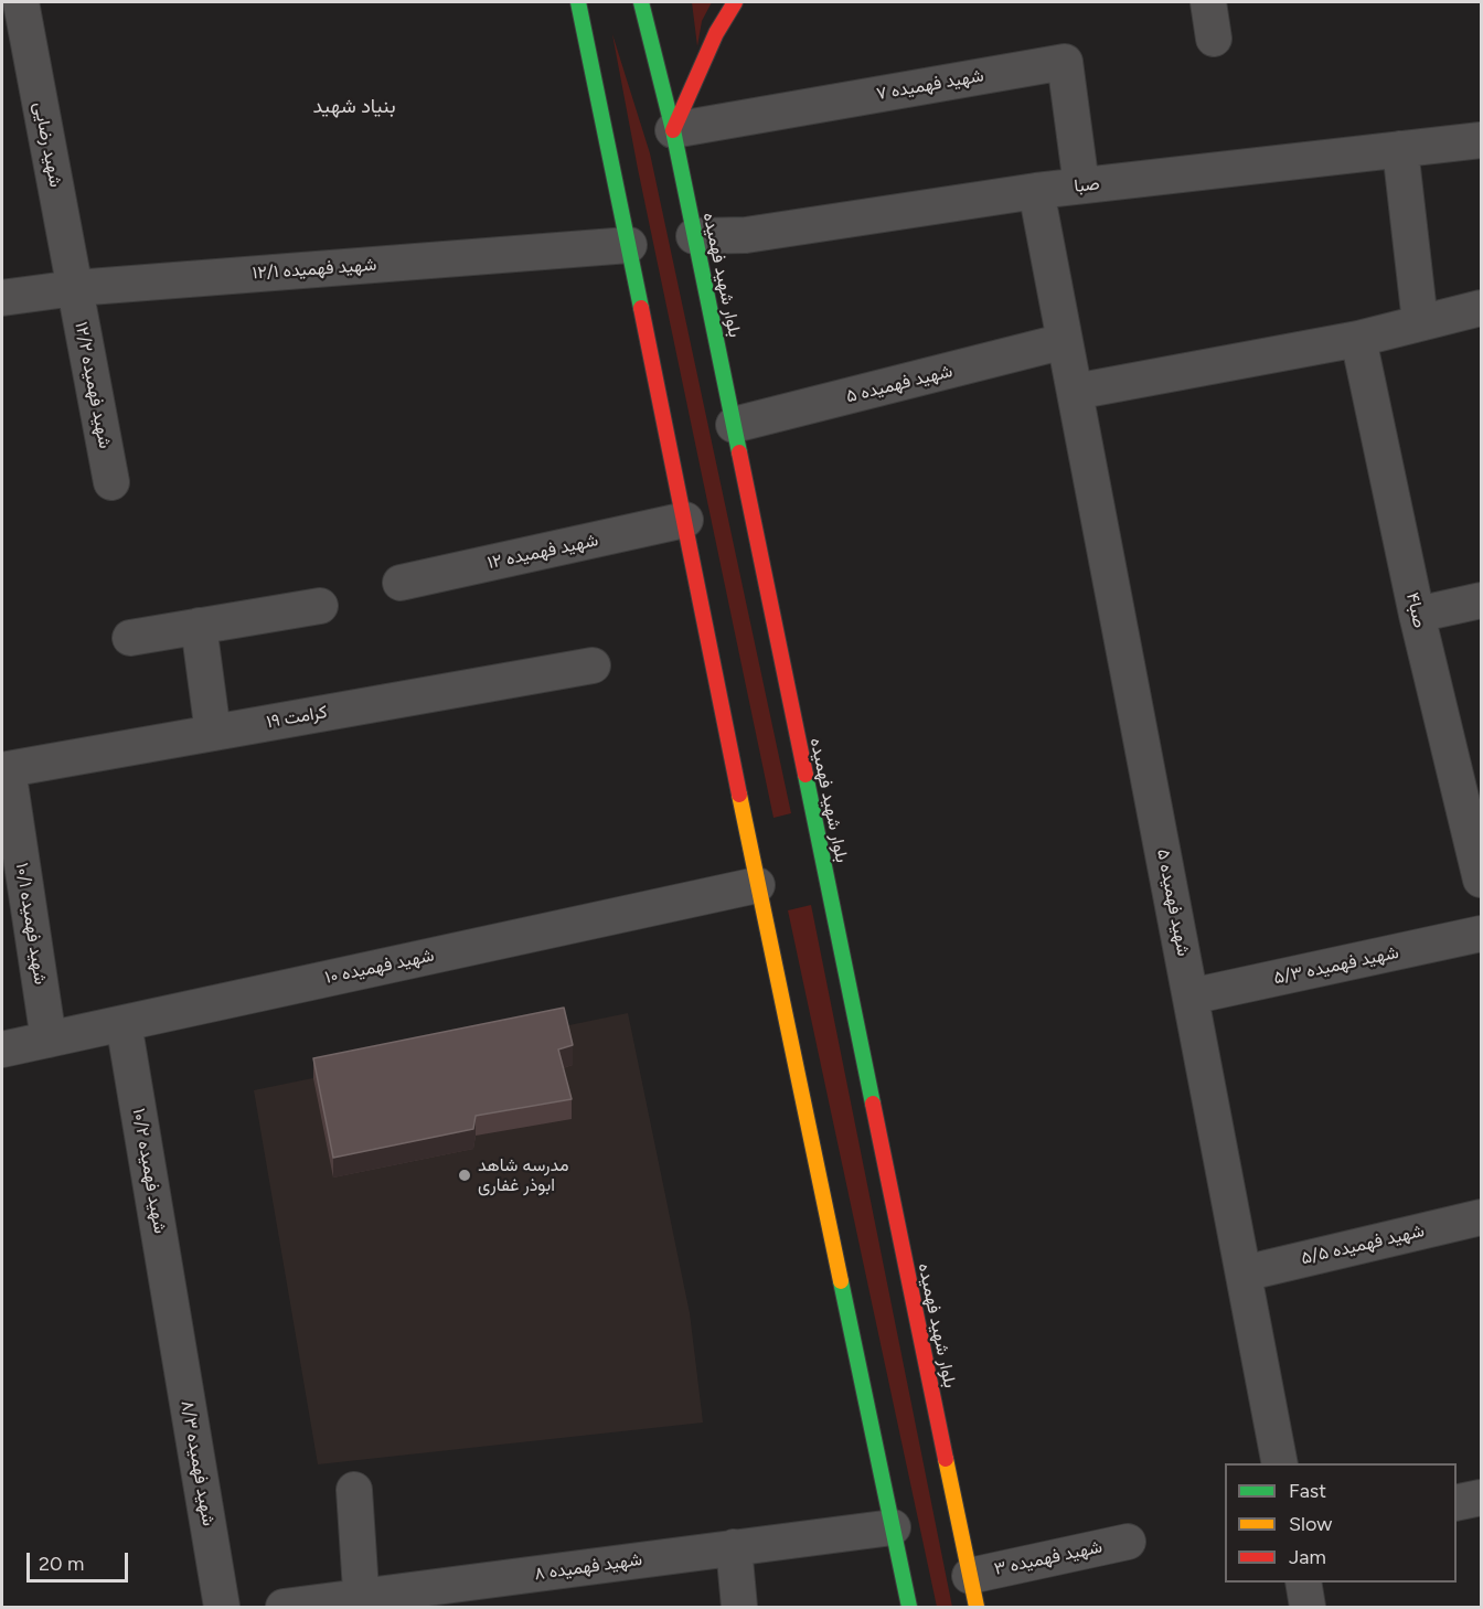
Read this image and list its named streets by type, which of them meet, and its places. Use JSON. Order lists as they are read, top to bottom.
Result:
{
  "streets": {
    "main road": ["بلوار شهید فهمیده"],
    "street": [
      "شهید فهمیده ۷",
      "شهید رضایی",
      "صبا",
      "شهید فهمیده ۱۲/۱",
      "شهید فهمیده ۵",
      "شهید فهمیده ۱۲/۲",
      "شهید فهمیده ۱۲",
      "صبا۴",
      "کرامت ۱۹",
      "شهید فهمیده ۱۰/۱",
      "شهید فهمیده ۵/۳",
      "شهید فهمیده ۱۰",
      "شهید فهمیده ۱۰/۲",
      "شهید فهمیده ۵/۵",
      "شهید فهمیده ۸/۳",
      "شهید فهمیده ۳",
      "شهید فهمیده ۸"
    ]
  },
  "crossings": [
    ["شهید فهمیده ۷", "صبا"],
    ["شهید فهمیده ۷", "بلوار شهید فهمیده"],
    ["شهید رضایی", "شهید فهمیده ۱۲/۱"],
    ["شهید رضایی", "شهید فهمیده ۱۲/۲"],
    ["صبا", "بلوار شهید فهمیده"],
    ["صبا", "شهید فهمیده ۵"],
    ["شهید فهمیده ۱۲/۱", "شهید فهمیده ۱۲/۲"],
    ["بلوار شهید فهمیده", "شهید فهمیده ۵"],
    ["بلوار شهید فهمیده", "شهید فهمیده ۳"],
    ["شهید فهمیده ۵", "شهید فهمیده ۵/۳"],
    ["شهید فهمیده ۵", "شهید فهمیده ۵/۵"],
    ["کرامت ۱۹", "شهید فهمیده ۱۰/۱"],
    ["شهید فهمیده ۱۰/۱", "شهید فهمیده ۱۰"],
    ["شهید فهمیده ۱۰", "شهید فهمیده ۱۰/۲"],
    ["شهید فهمیده ۱۰/۲", "شهید فهمیده ۸/۳"]
  ],
  "districts": ["بنیاد شهید"],
  "places": ["مدرسه شاهد ابوذر غفاری"],
  "legend": ["Fast", "Slow", "Jam"],
  "scale_bar": "20 m"
}
